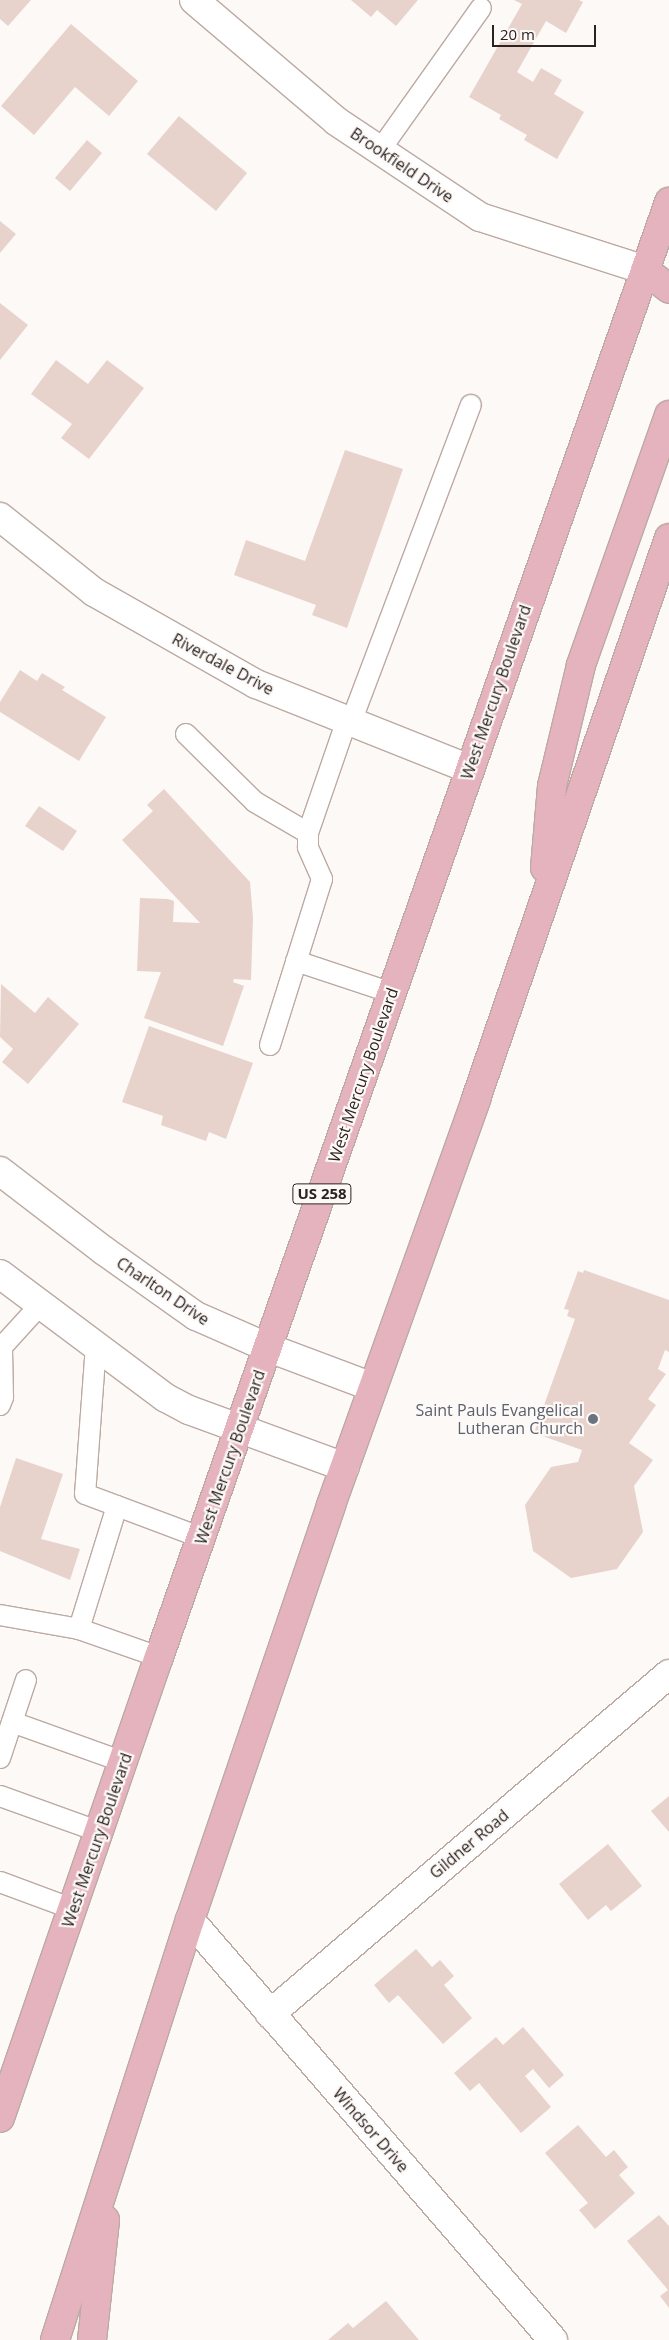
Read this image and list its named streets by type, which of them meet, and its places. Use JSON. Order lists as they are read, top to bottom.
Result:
{
  "streets": {
    "main road": ["West Mercury Boulevard", "US 258"],
    "street": [
      "Brookfield Drive",
      "Riverdale Drive",
      "Charlton Drive",
      "Gildner Road",
      "Windsor Drive"
    ]
  },
  "crossings": [
    ["Brookfield Drive", "West Mercury Boulevard"],
    ["Riverdale Drive", "West Mercury Boulevard"],
    ["West Mercury Boulevard", "Charlton Drive"],
    ["Gildner Road", "Windsor Drive"]
  ],
  "places": ["Saint Pauls Evangelical Lutheran Church"],
  "scale_bar": "20 m"
}
